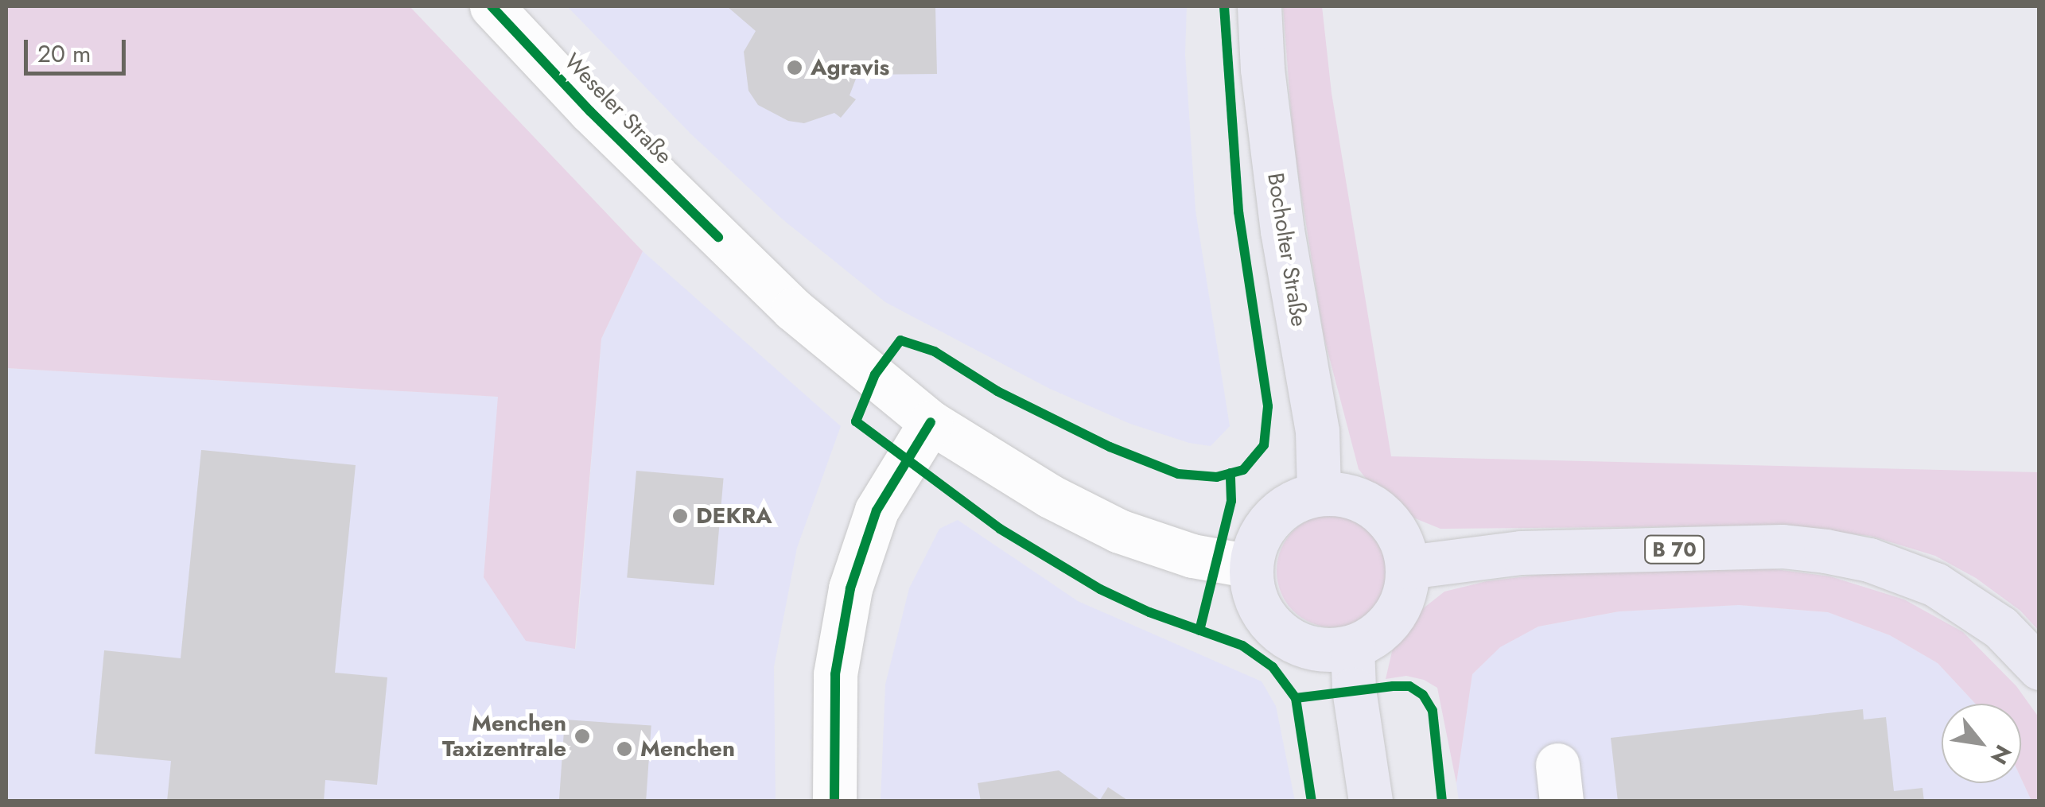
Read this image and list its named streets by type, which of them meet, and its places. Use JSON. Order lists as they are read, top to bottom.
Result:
{
  "streets": {
    "main road": ["Bocholter Straße", "B 70"],
    "street": ["Weseler Straße"]
  },
  "crossings": [
    ["Weseler Straße", "Bocholter Straße"],
    ["Weseler Straße", "B 70"],
    ["Bocholter Straße", "B 70"]
  ],
  "places": [
    "Agravis",
    "DEKRA",
    "Menchen Taxizentrale",
    "Menchen"
  ],
  "scale_bar": "20 m",
  "north": "bottom right"
}
